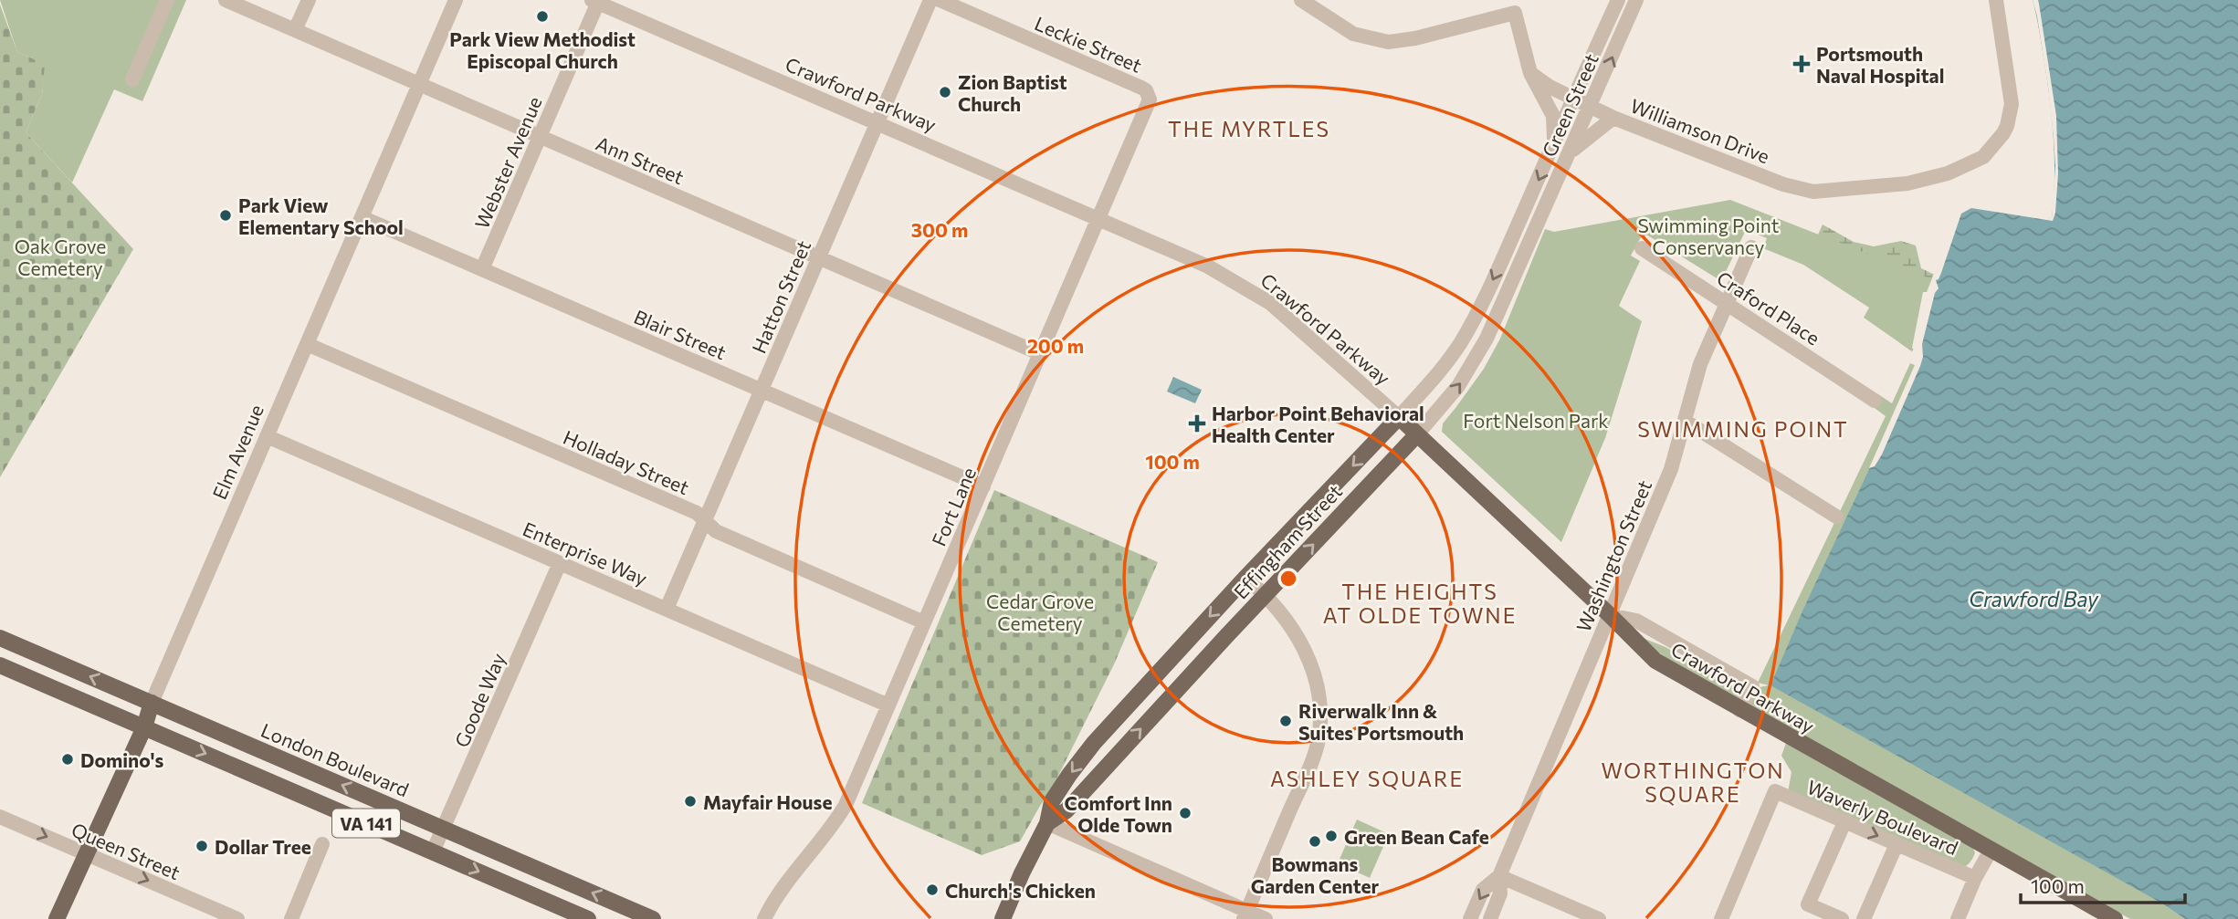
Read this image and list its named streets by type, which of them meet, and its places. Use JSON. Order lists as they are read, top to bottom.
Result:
{
  "streets": {
    "main road": [
      "Crawford Parkway",
      "Elm Avenue",
      "Effingham Street",
      "London Boulevard",
      "VA 141"
    ],
    "street": [
      "Leckie Street",
      "Green Street",
      "Williamson Drive",
      "Ann Street",
      "Webster Avenue",
      "Hatton Street",
      "Craford Place",
      "Blair Street",
      "Holladay Street",
      "Fort Lane",
      "Enterprise Way",
      "Washington Street",
      "Goode Way",
      "Waverly Boulevard",
      "Queen Street"
    ]
  },
  "crossings": [
    ["Leckie Street", "Fort Lane"],
    ["Crawford Parkway", "Webster Avenue"],
    ["Crawford Parkway", "Hatton Street"],
    ["Crawford Parkway", "Fort Lane"],
    ["Crawford Parkway", "Effingham Street"],
    ["Crawford Parkway", "Washington Street"],
    ["Green Street", "Williamson Drive"],
    ["Green Street", "Effingham Street"],
    ["Ann Street", "Webster Avenue"],
    ["Ann Street", "Hatton Street"],
    ["Ann Street", "Elm Avenue"],
    ["Ann Street", "Fort Lane"],
    ["Webster Avenue", "Blair Street"],
    ["Hatton Street", "Blair Street"],
    ["Hatton Street", "Holladay Street"],
    ["Hatton Street", "Enterprise Way"],
    ["Craford Place", "Washington Street"],
    ["Blair Street", "Elm Avenue"],
    ["Blair Street", "Fort Lane"],
    ["Elm Avenue", "Holladay Street"],
    ["Elm Avenue", "Enterprise Way"],
    ["Elm Avenue", "London Boulevard"],
    ["Elm Avenue", "VA 141"],
    ["Elm Avenue", "Queen Street"],
    ["Holladay Street", "Fort Lane"],
    ["Fort Lane", "Enterprise Way"],
    ["Enterprise Way", "Goode Way"],
    ["Goode Way", "London Boulevard"],
    ["Goode Way", "VA 141"]
  ],
  "one_way": ["Queen Street"],
  "districts": [
    "THE MYRTLES",
    "SWIMMING POINT",
    "THE HEIGHTS AT OLDE TOWNE",
    "WORTHINGTON SQUARE",
    "ASHLEY SQUARE"
  ],
  "water": ["Crawford Bay"],
  "parks": [
    "Swimming Point Conservancy",
    "Oak Grove Cemetery",
    "Fort Nelson Park",
    "Cedar Grove Cemetery"
  ],
  "places": {
    "other": [
      "Park View Methodist Episcopal Church",
      "Zion Baptist Church",
      "Park View Elementary School",
      "Riverwalk Inn & Suites Portsmouth",
      "Domino's",
      "Mayfair House",
      "Comfort Inn Olde Town",
      "Green Bean Cafe",
      "Bowmans Garden Center",
      "Dollar Tree",
      "Church's Chicken"
    ],
    "health": ["Portsmouth Naval Hospital", "Harbor Point Behavioral Health Center"]
  },
  "scale_bar": "100 m",
  "rings": ["300 m", "200 m", "100 m"]
}
